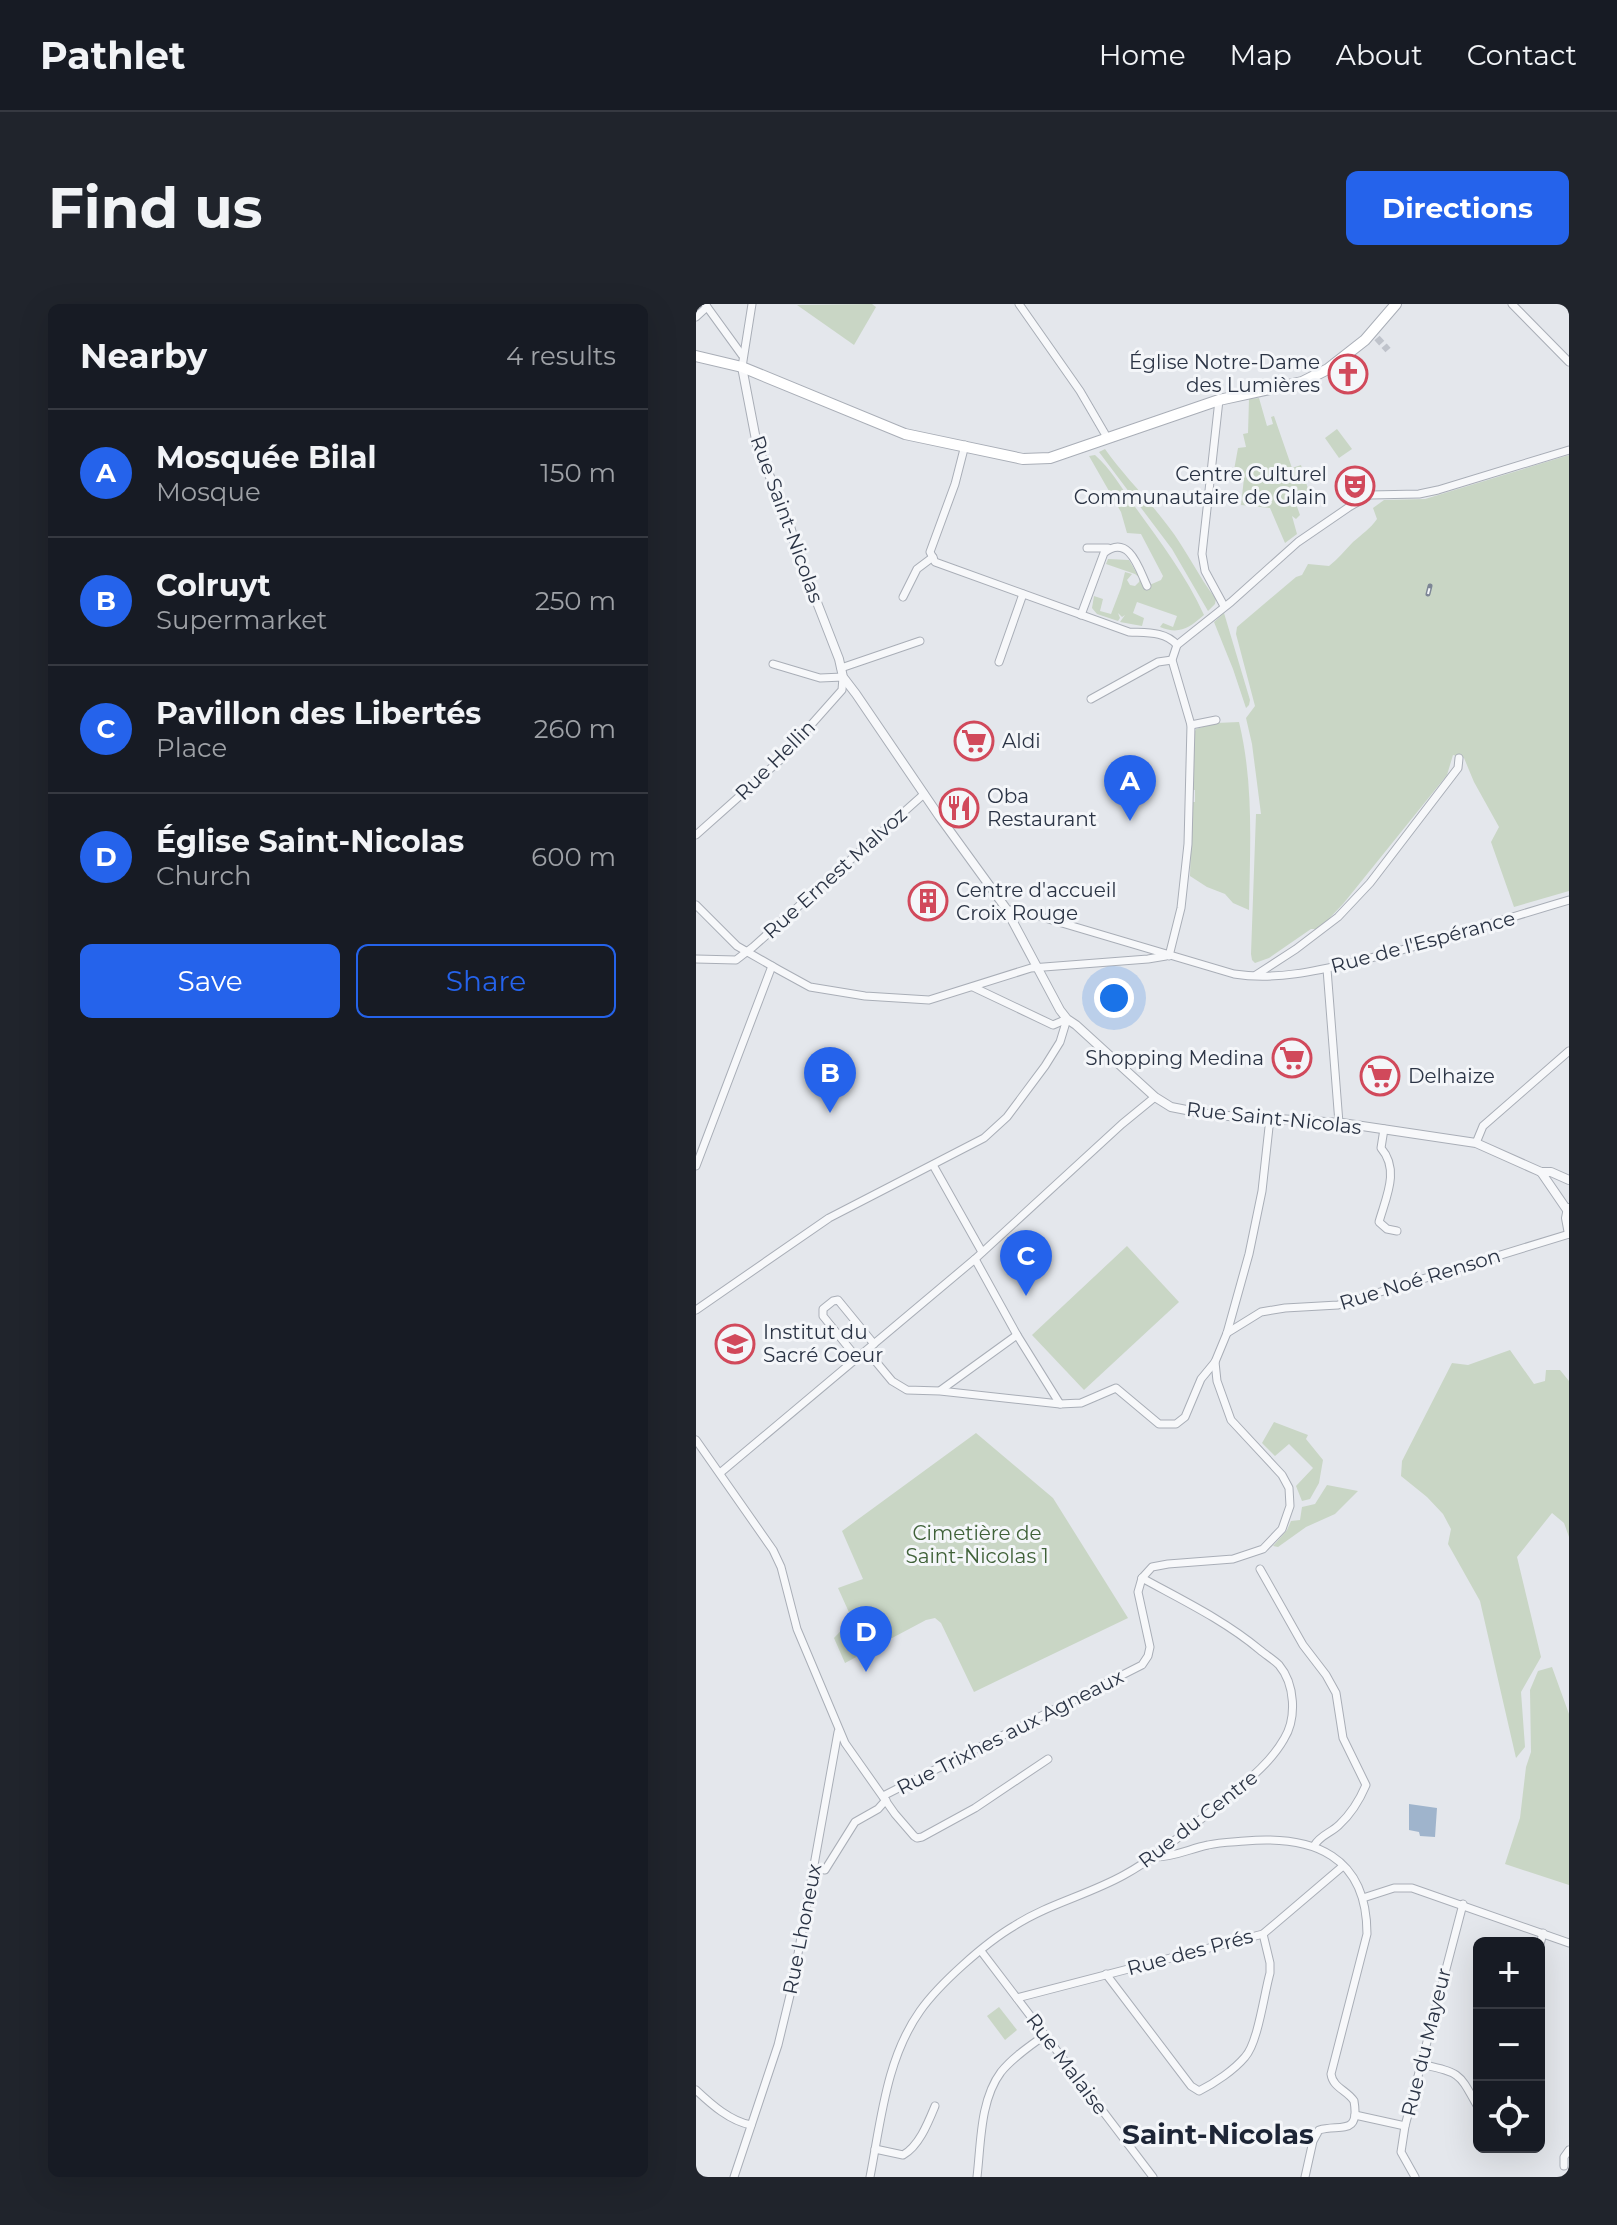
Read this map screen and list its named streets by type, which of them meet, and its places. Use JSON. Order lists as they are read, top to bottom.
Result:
{
  "streets": {
    "street": [
      "Rue Saint-Nicolas",
      "Rue Hellin",
      "Rue Ernest Malvoz",
      "Rue de l'Espérance",
      "Rue Noé Renson",
      "Rue Trixhes aux Agneaux",
      "Rue du Centre",
      "Rue Lhoneux",
      "Rue des Prés",
      "Rue du Mayeur",
      "Rue Malaise"
    ]
  },
  "crossings": [
    ["Rue Saint-Nicolas", "Rue Hellin"],
    ["Rue Saint-Nicolas", "Rue Ernest Malvoz"],
    ["Rue Saint-Nicolas", "Rue de l'Espérance"],
    ["Rue Ernest Malvoz", "Rue de l'Espérance"],
    ["Rue Trixhes aux Agneaux", "Rue du Centre"],
    ["Rue Trixhes aux Agneaux", "Rue Lhoneux"],
    ["Rue du Centre", "Rue Malaise"],
    ["Rue des Prés", "Rue Malaise"]
  ],
  "districts": ["Saint-Nicolas"],
  "parks": ["Cimetière de Saint-Nicolas 1"],
  "places": {
    "church": ["Église Notre-Dame des Lumières"],
    "theatre": ["Centre Culturel Communautaire de Glain"],
    "supermarket": ["Aldi", "Shopping Medina", "Delhaize"],
    "restaurant": ["Oba Restaurant"],
    "building": ["Centre d'accueil Croix Rouge"],
    "school or university": ["Institut du Sacré Coeur"]
  },
  "page": {
    "header": "Pathlet",
    "nav": [
      "Home",
      "Map",
      "About",
      "Contact"
    ],
    "buttons": [
      "Directions",
      ["Save", "Share"]
    ],
    "title": "Find us",
    "heading": ["Nearby", "4 results"],
    "list": [
      {
        "mark": "A",
        "name": "Mosquée Bilal",
        "note": "Mosque",
        "value": "150 m"
      },
      {
        "mark": "B",
        "name": "Colruyt",
        "note": "Supermarket",
        "value": "250 m"
      },
      {
        "mark": "C",
        "name": "Pavillon des Libertés",
        "note": "Place",
        "value": "260 m"
      },
      {
        "mark": "D",
        "name": "Église Saint-Nicolas",
        "note": "Church",
        "value": "600 m"
      }
    ],
    "pins": [
      "A",
      "B",
      "C",
      "D"
    ],
    "map_buttons": ["+", "−"]
  }
}
